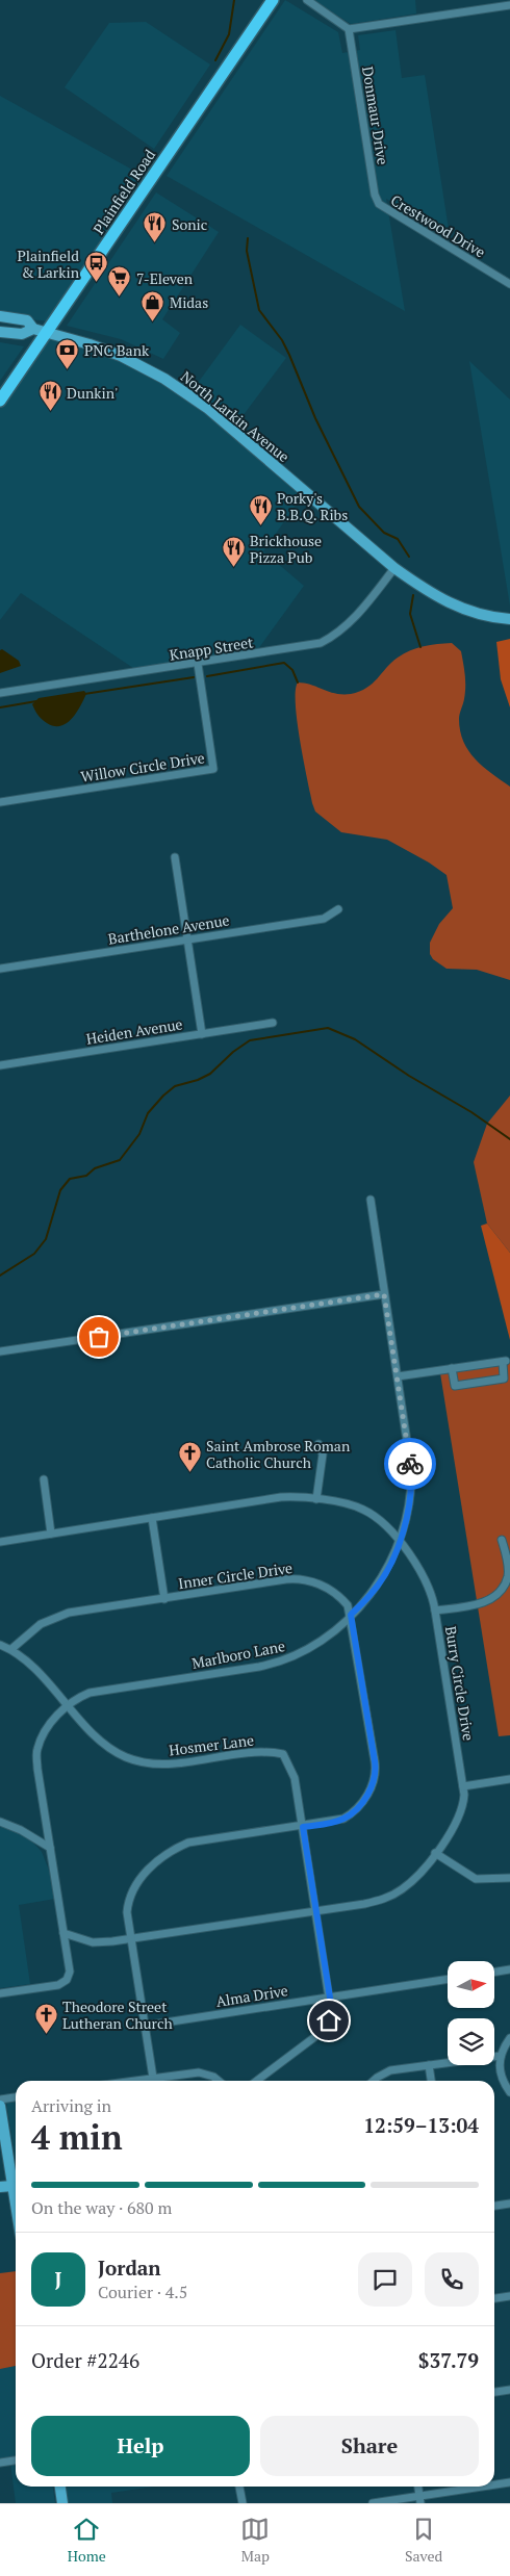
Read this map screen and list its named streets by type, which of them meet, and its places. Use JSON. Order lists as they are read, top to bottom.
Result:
{
  "streets": {
    "main road": ["Plainfield Road", "North Larkin Avenue"],
    "street": [
      "Donmaur Drive",
      "Crestwood Drive",
      "Knapp Street",
      "Willow Circle Drive",
      "Barthelone Avenue",
      "Heiden Avenue",
      "Inner Circle Drive",
      "Marlboro Lane",
      "Burry Circle Drive",
      "Hosmer Lane",
      "Alma Drive"
    ]
  },
  "crossings": [
    ["Donmaur Drive", "Crestwood Drive"],
    ["Plainfield Road", "North Larkin Avenue"],
    ["North Larkin Avenue", "Knapp Street"],
    ["Knapp Street", "Willow Circle Drive"],
    ["Inner Circle Drive", "Marlboro Lane"],
    ["Inner Circle Drive", "Burry Circle Drive"],
    ["Inner Circle Drive", "Hosmer Lane"],
    ["Inner Circle Drive", "Alma Drive"],
    ["Marlboro Lane", "Burry Circle Drive"],
    ["Marlboro Lane", "Hosmer Lane"],
    ["Burry Circle Drive", "Hosmer Lane"],
    ["Hosmer Lane", "Alma Drive"]
  ],
  "places": {
    "restaurant": [
      "Sonic",
      "Dunkin'",
      "Porky's B.B.Q. Ribs",
      "Brickhouse Pizza Pub"
    ],
    "bus stop": ["Plainfield & Larkin"],
    "supermarket": ["7-Eleven"],
    "shop": ["Midas"],
    "bank": ["PNC Bank"],
    "church": ["Saint Ambrose Roman Catholic Church", "Theodore Street Lutheran Church"]
  },
  "north": "right",
  "page": {
    "heading": ["4 min", "Arriving in", "12:59–13:04"],
    "panel": [
      "Jordan",
      "Courier · 4.5",
      "Order #2246",
      "$37.79"
    ],
    "bar": "On the way · 680 m",
    "round": "J",
    "buttons": ["Help", "Share"],
    "tabs": ["Home", "Map", "Saved"]
  }
}
